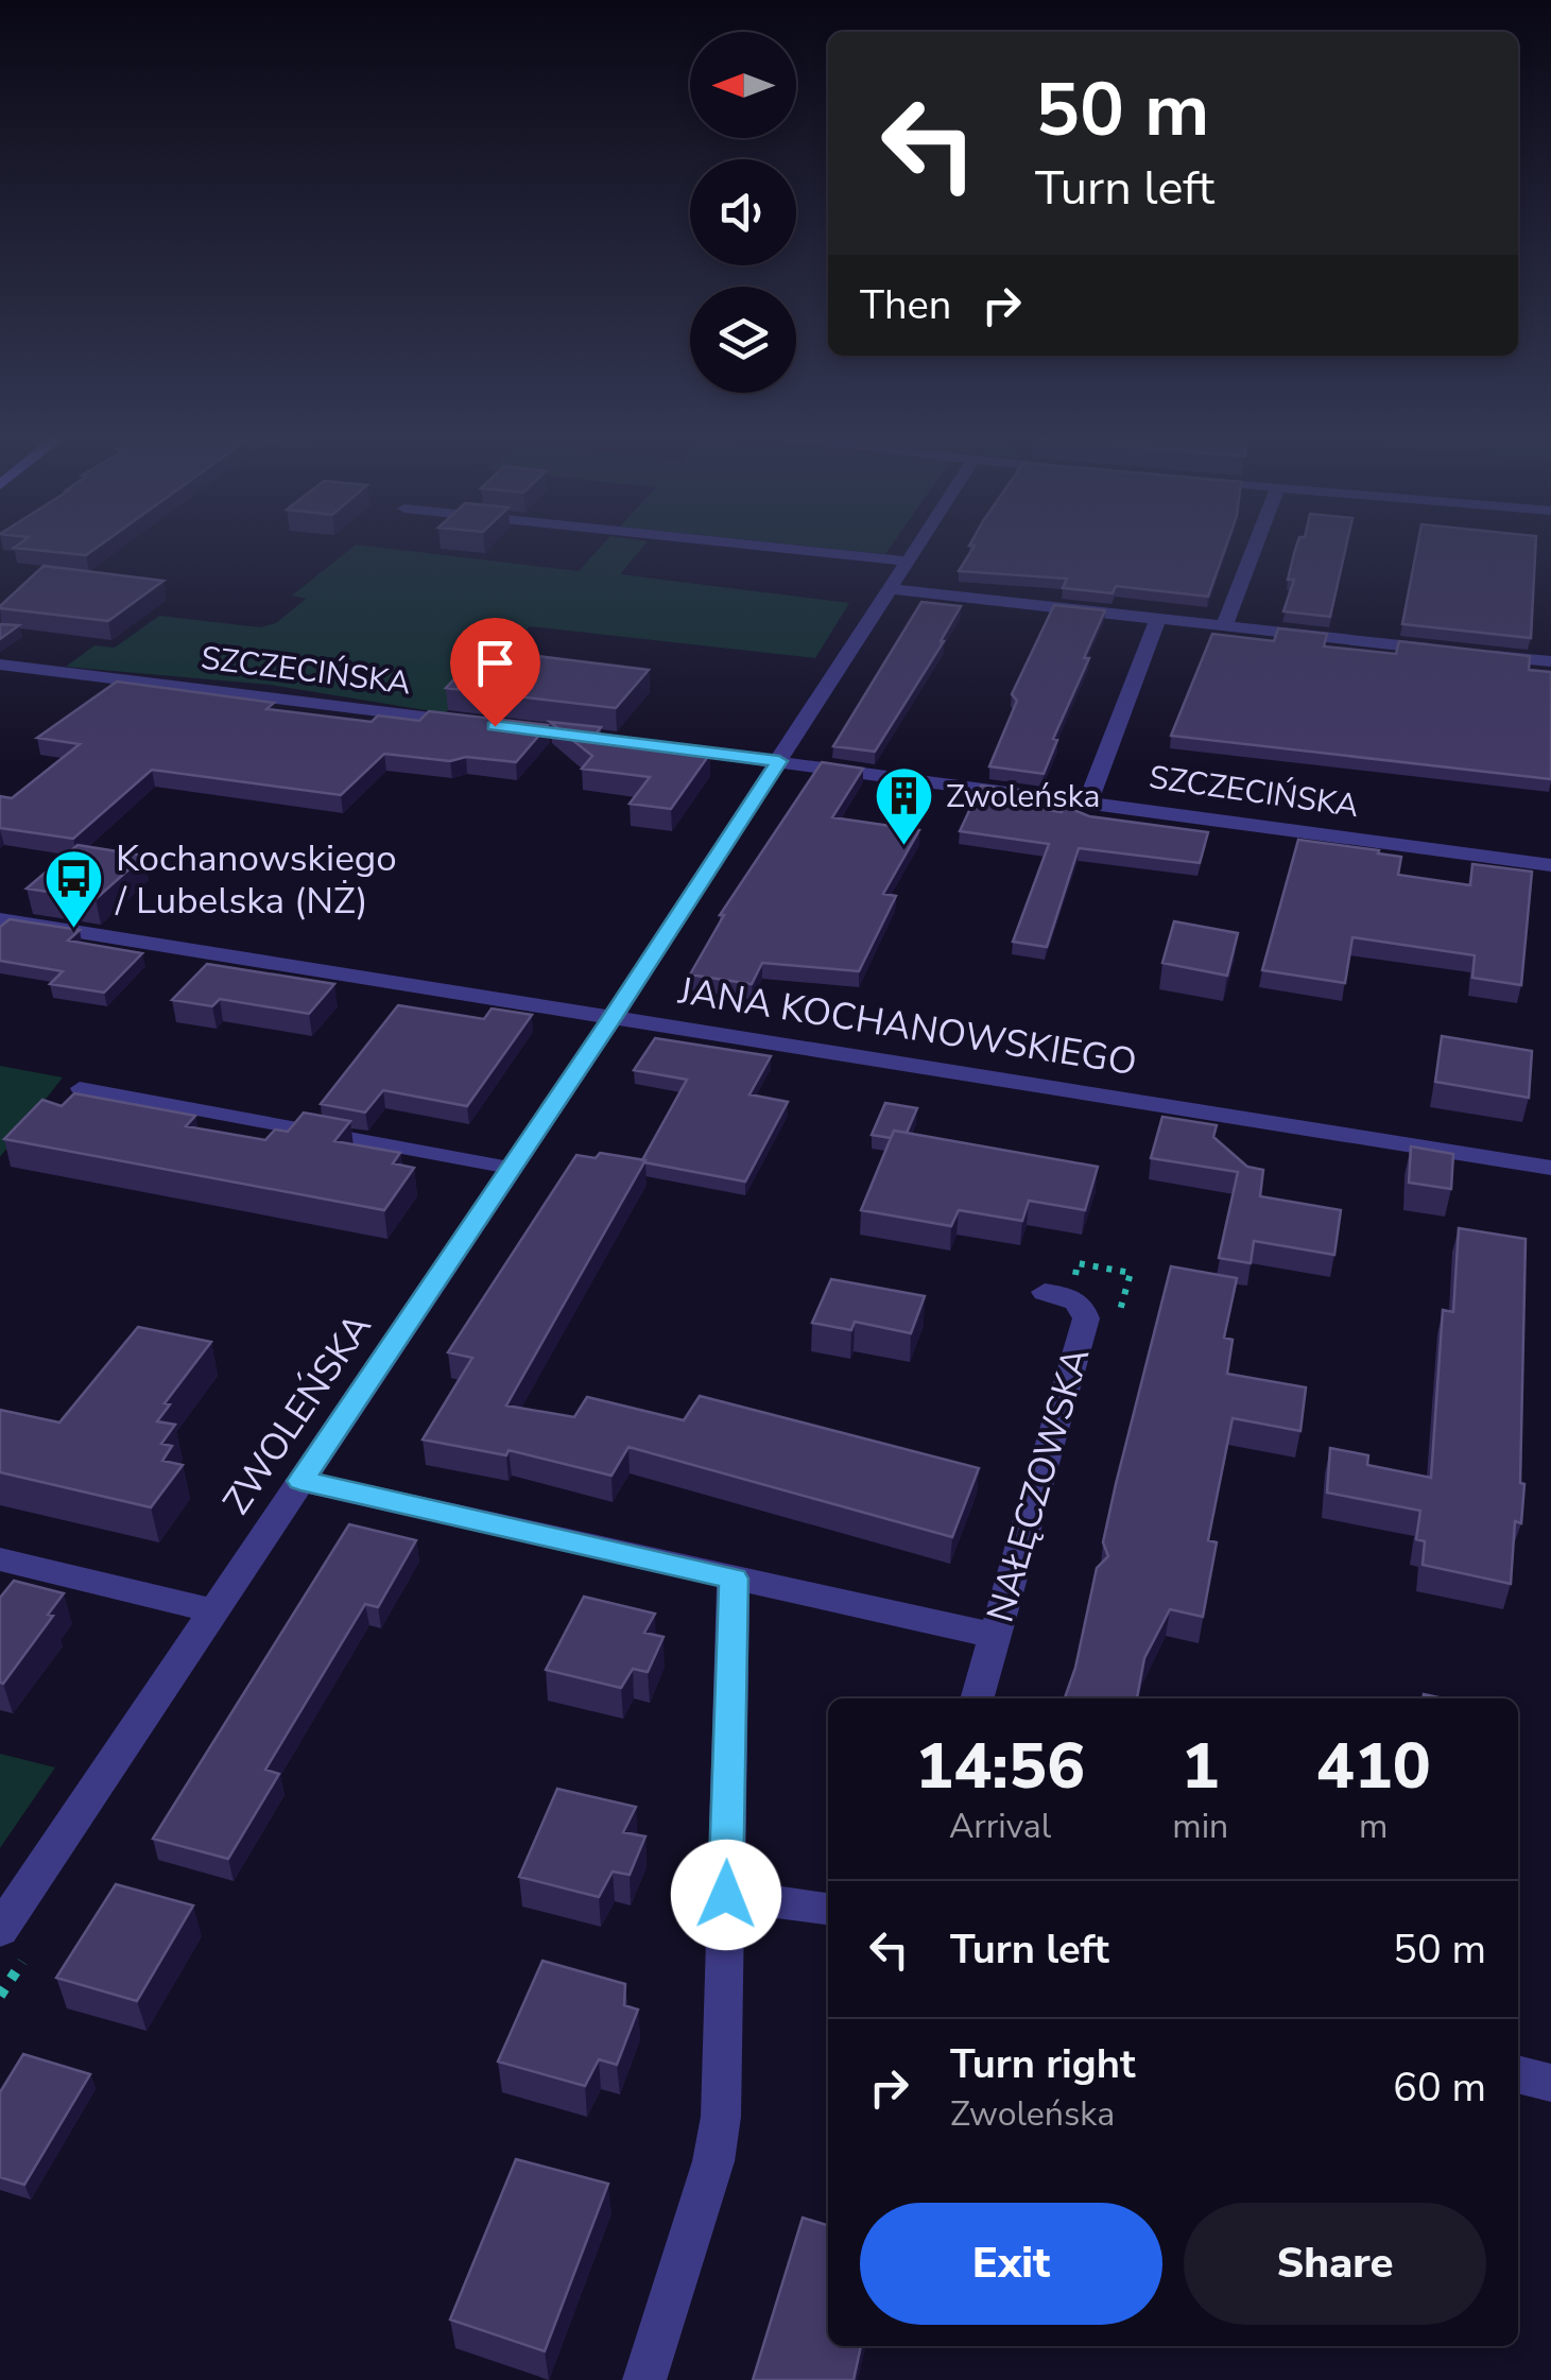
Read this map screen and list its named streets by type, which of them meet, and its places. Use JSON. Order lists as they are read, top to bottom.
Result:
{
  "streets": {
    "street": [
      "SZCZECIŃSKA",
      "JANA KOCHANOWSKIEGO",
      "ZWOLEŃSKA",
      "NAŁĘCZOWSKA"
    ]
  },
  "crossings": [
    ["SZCZECIŃSKA", "ZWOLEŃSKA"],
    ["JANA KOCHANOWSKIEGO", "ZWOLEŃSKA"]
  ],
  "places": {
    "building": ["Zwoleńska"],
    "bus stop": ["Kochanowskiego / Lubelska (NŻ)"]
  },
  "north": "left",
  "page": {
    "turn": ["50 m", "Turn left"],
    "then": "Then",
    "eta": [
      "14:56",
      "Arrival",
      "1",
      "min",
      "410",
      "m"
    ],
    "list": [
      {
        "name": "Turn left",
        "value": "50 m"
      },
      {
        "name": "Turn right",
        "note": "Zwoleńska",
        "value": "60 m"
      }
    ],
    "buttons": ["Exit", "Share"]
  }
}
